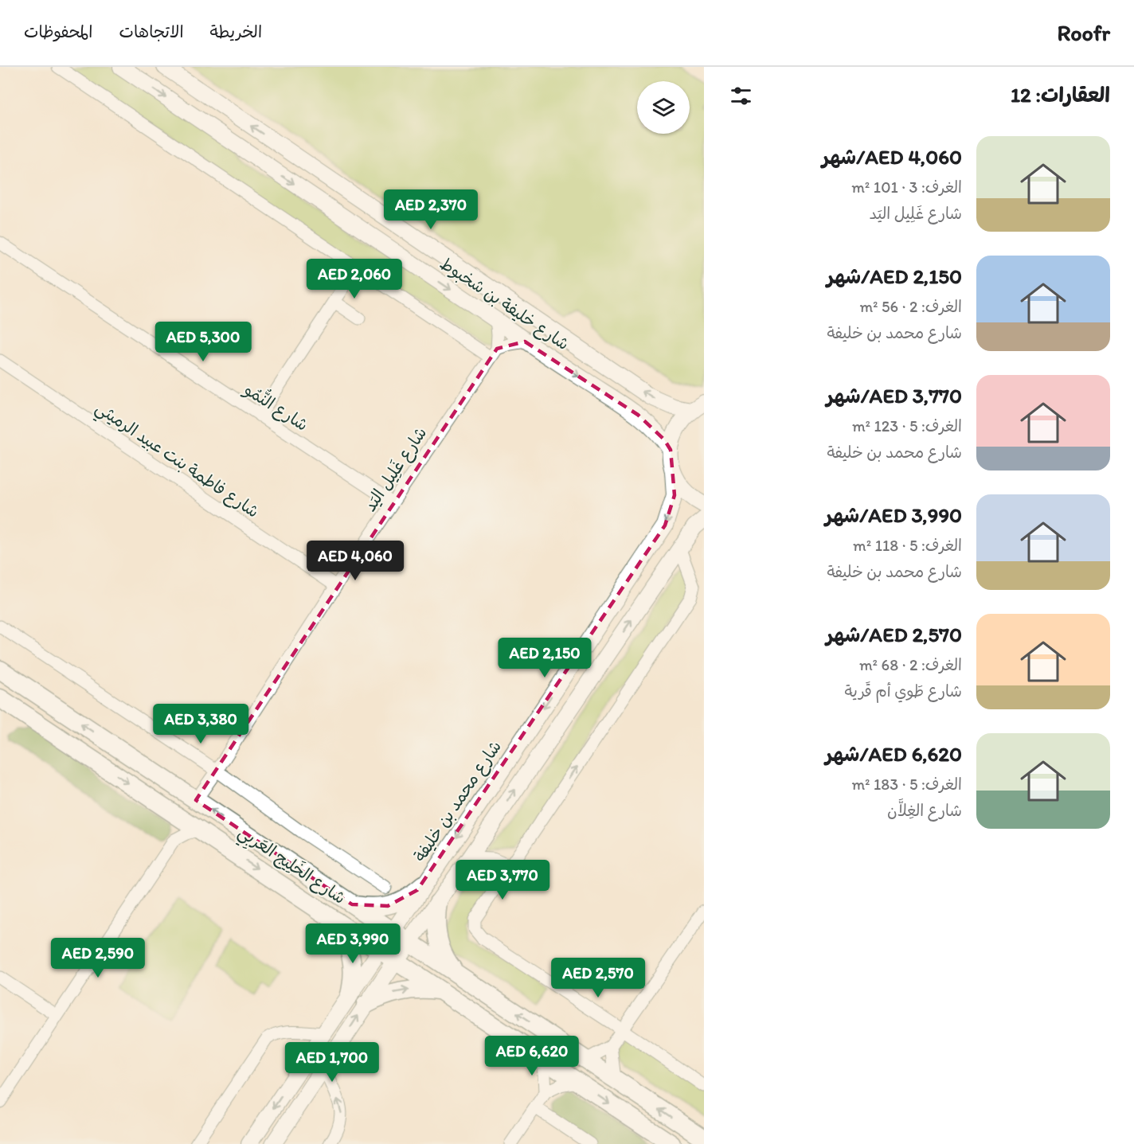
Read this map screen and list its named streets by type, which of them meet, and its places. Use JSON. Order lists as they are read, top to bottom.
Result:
{
  "streets": {
    "highway": ["شارع الخَلِيج العَربِي"],
    "main road": ["شارع خليفة بن شخبوط", "شارع محمد بن خليفة"],
    "street": ["شارع النُّمُو", "شارع فاطمة بنت عبيد الرميثي", "شارع غَلِيل اليَد"]
  },
  "crossings": [
    ["شارع خليفة بن شخبوط", "شارع محمد بن خليفة"],
    ["شارع النُّمُو", "شارع غَلِيل اليَد"],
    ["شارع فاطمة بنت عبيد الرميثي", "شارع غَلِيل اليَد"],
    ["شارع غَلِيل اليَد", "شارع الخَلِيج العَربِي"],
    ["شارع محمد بن خليفة", "شارع الخَلِيج العَربِي"]
  ],
  "page": {
    "header": "Roofr",
    "nav": ["الخريطة", "الاتجاهات", "المحفوظات"],
    "heading": "العقارات: 12",
    "list": [
      {
        "name": "AED 4,060/شهر",
        "note": "الغرف: 3 · 101 m² · شارع غَلِيل اليَد"
      },
      {
        "name": "AED 2,150/شهر",
        "note": "الغرف: 2 · 56 m² · شارع محمد بن خليفة"
      },
      {
        "name": "AED 3,770/شهر",
        "note": "الغرف: 5 · 123 m² · شارع محمد بن خليفة"
      },
      {
        "name": "AED 3,990/شهر",
        "note": "الغرف: 5 · 118 m² · شارع محمد بن خليفة"
      },
      {
        "name": "AED 2,570/شهر",
        "note": "الغرف: 2 · 68 m² · شارع طَوي أم قَرية"
      },
      {
        "name": "AED 6,620/شهر",
        "note": "الغرف: 5 · 183 m² · شارع الغِلاَّن"
      }
    ],
    "price": [
      "AED 2,370",
      "AED 2,060",
      "AED 5,300",
      "AED 4,060",
      "AED 2,150",
      "AED 3,380",
      "AED 3,770",
      "AED 3,990",
      "AED 2,590",
      "AED 2,570",
      "AED 6,620",
      "AED 1,700"
    ]
  }
}
